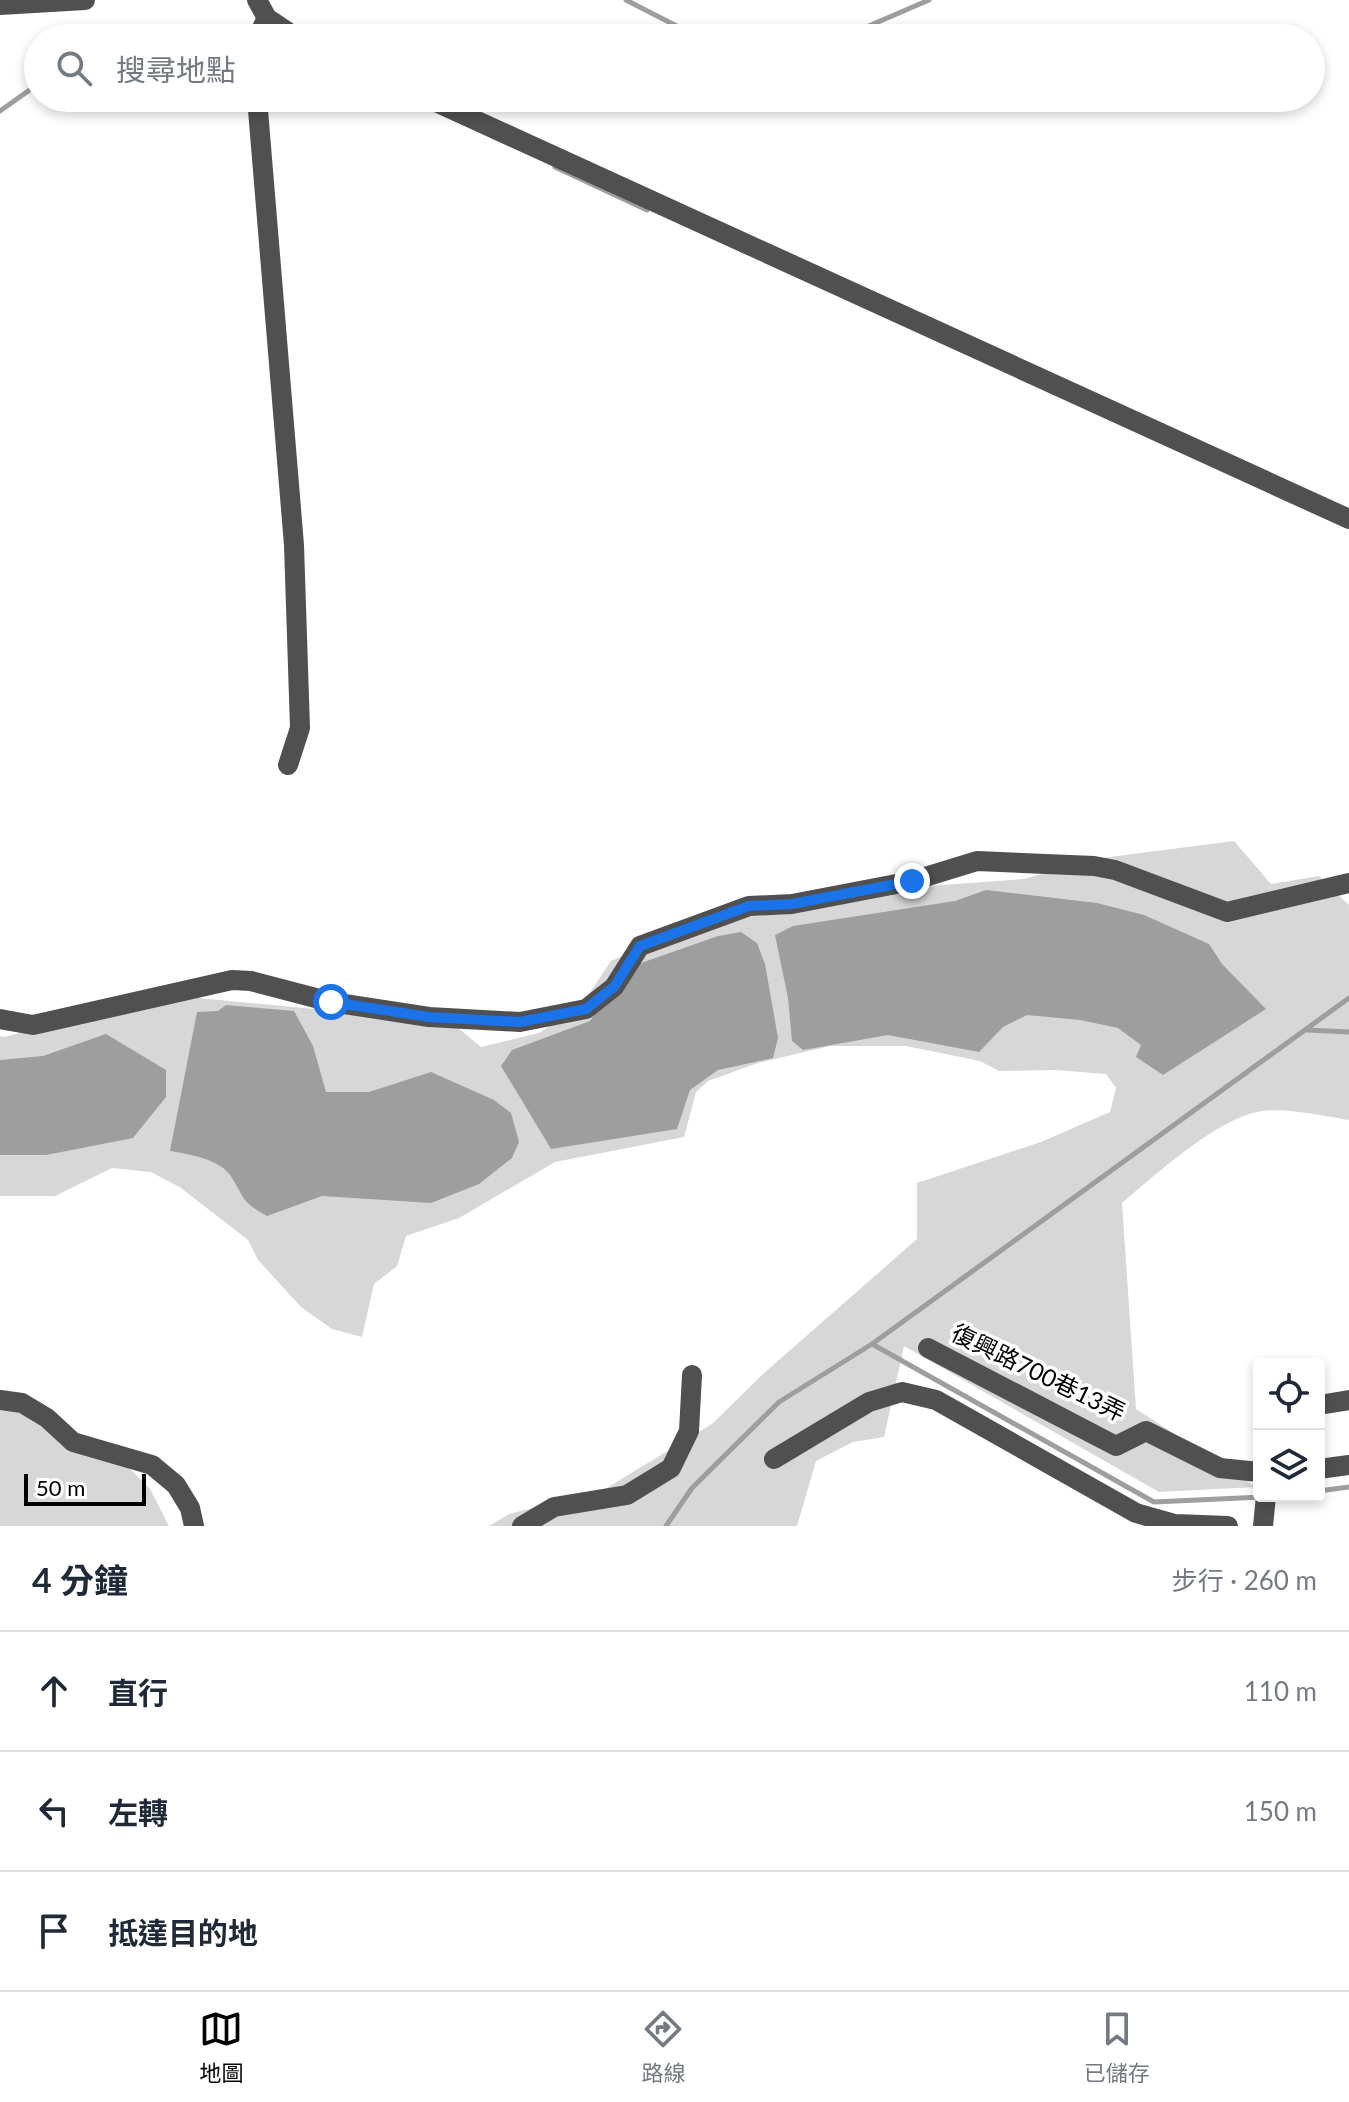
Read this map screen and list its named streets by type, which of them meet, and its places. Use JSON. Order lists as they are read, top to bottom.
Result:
{
  "streets": {
    "lane": ["復興路700巷13弄"]
  },
  "scale_bar": "50 m",
  "page": {
    "search": "搜尋地點",
    "scale": "50 m",
    "heading": ["4 分鐘", "步行 · 260 m"],
    "list": [
      ["直行", "110 m"],
      ["左轉", "150 m"],
      "抵達目的地"
    ],
    "nav": ["地圖", "路線", "已儲存"]
  }
}
